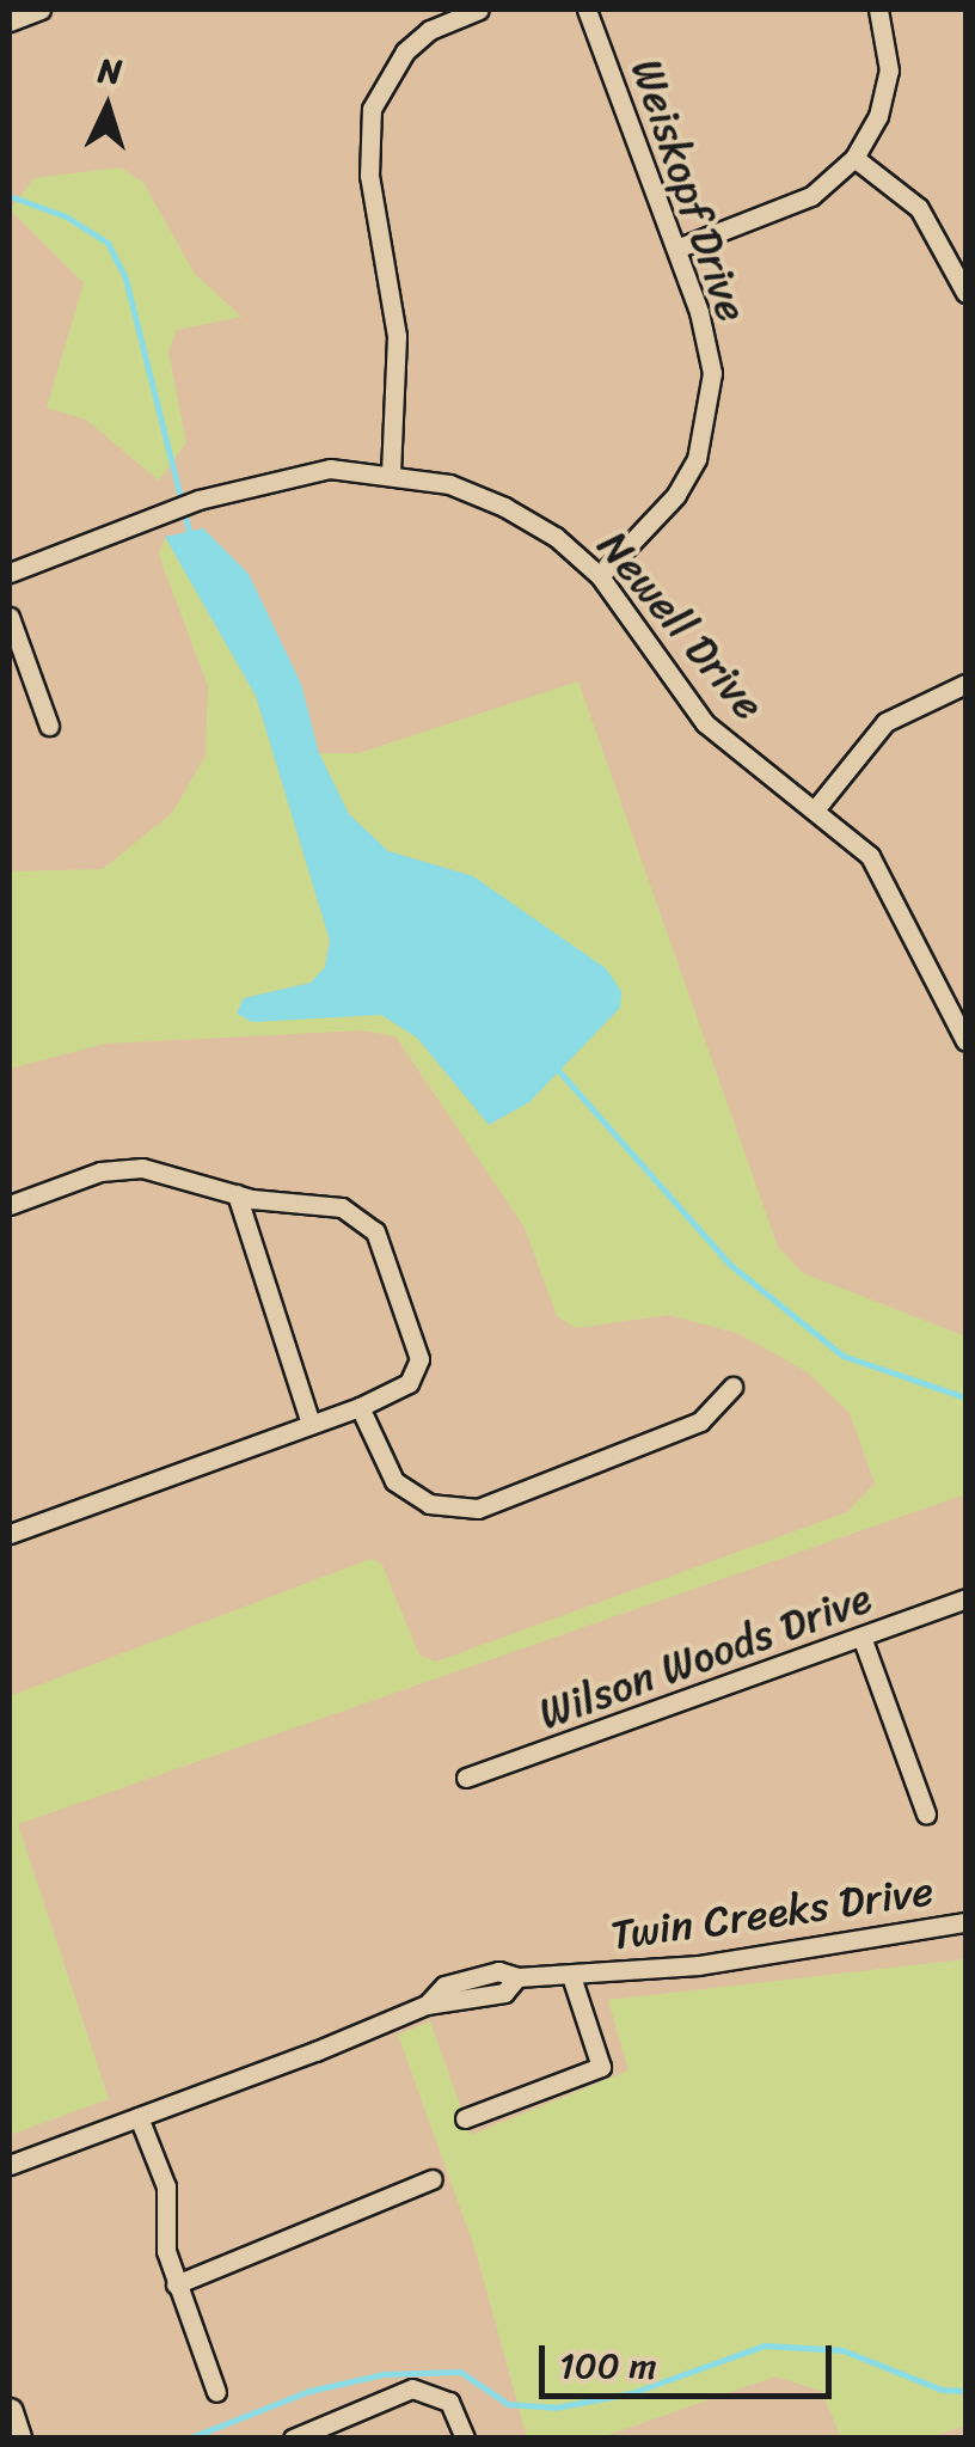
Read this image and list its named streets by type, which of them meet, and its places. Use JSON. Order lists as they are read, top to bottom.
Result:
{
  "streets": {
    "street": [
      "Weiskopf Drive",
      "Newell Drive",
      "Wilson Woods Drive",
      "Twin Creeks Drive"
    ]
  },
  "crossings": [
    ["Weiskopf Drive", "Newell Drive"]
  ],
  "scale_bar": "100 m",
  "north": "top"
}
